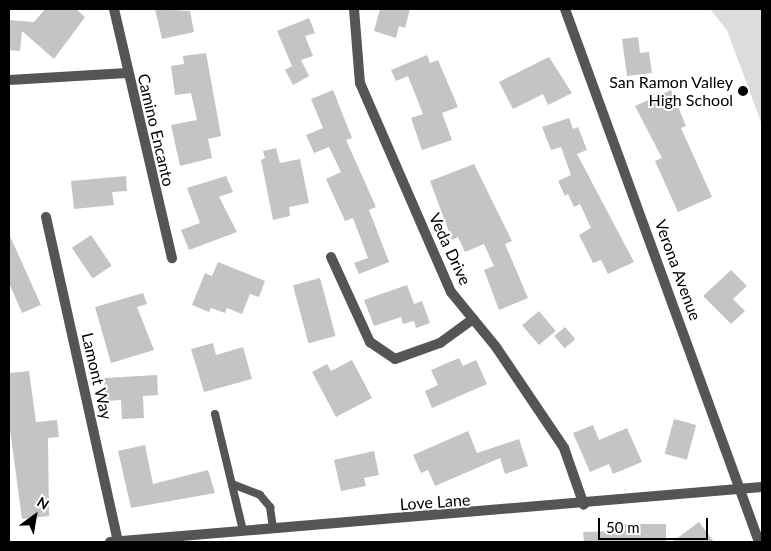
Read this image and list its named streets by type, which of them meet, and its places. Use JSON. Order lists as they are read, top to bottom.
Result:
{
  "streets": {
    "street": [
      "Camino Encanto",
      "Veda Drive",
      "Verona Avenue",
      "Lamont Way",
      "Love Lane"
    ]
  },
  "crossings": [
    ["Veda Drive", "Love Lane"],
    ["Verona Avenue", "Love Lane"],
    ["Lamont Way", "Love Lane"]
  ],
  "places": ["San Ramon Valley High School"],
  "scale_bar": "50 m",
  "north": "top right"
}
